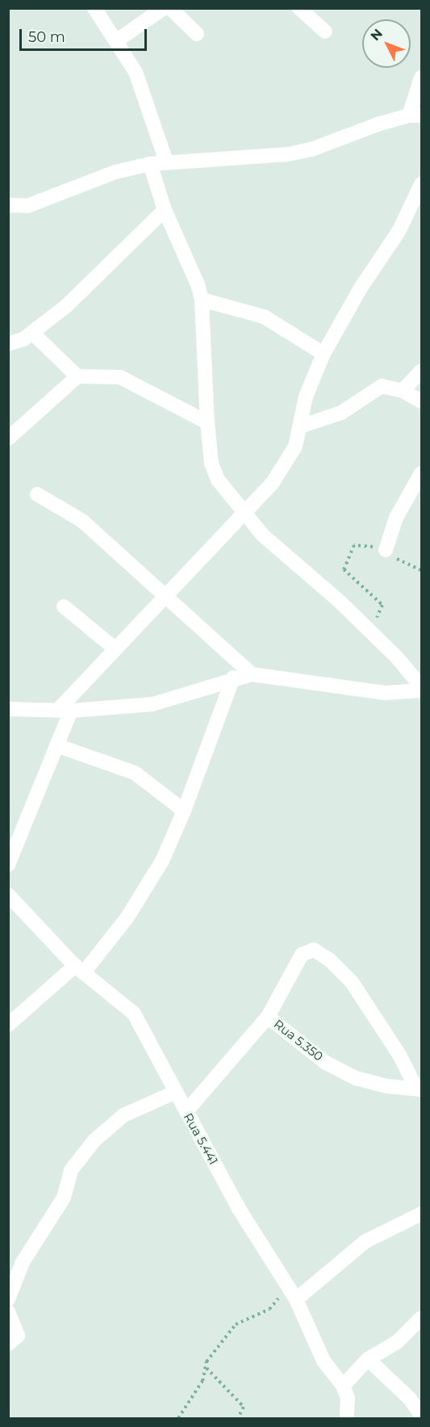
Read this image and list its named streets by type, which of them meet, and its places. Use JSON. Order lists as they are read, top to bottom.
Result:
{
  "streets": {
    "street": ["Rua 5.350", "Rua 5.441"]
  },
  "crossings": [
    ["Rua 5.350", "Rua 5.441"]
  ],
  "scale_bar": "50 m",
  "north": "top left"
}
